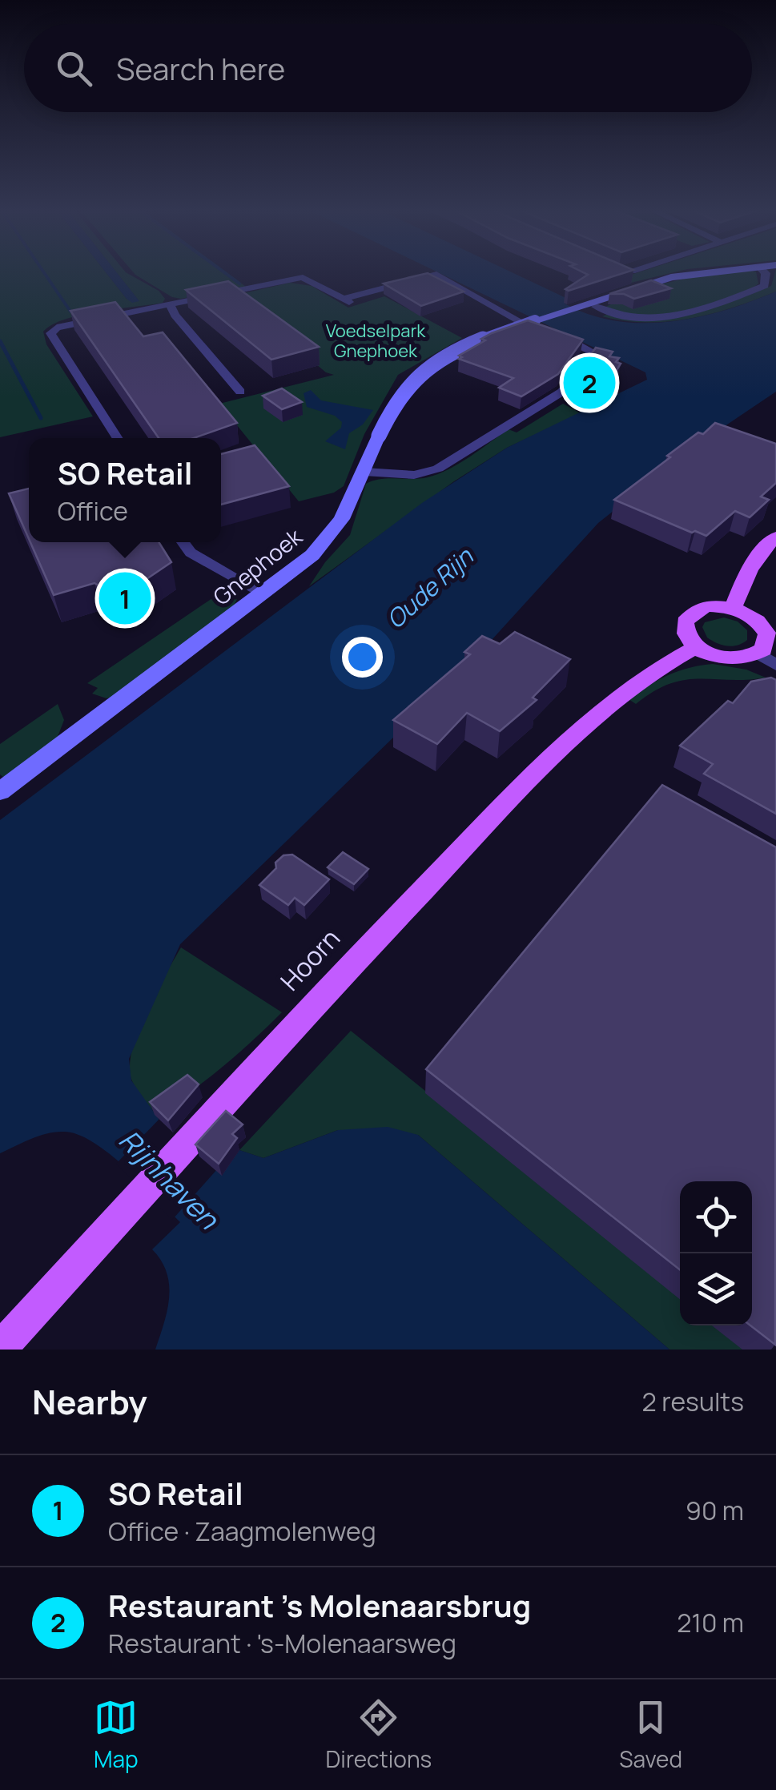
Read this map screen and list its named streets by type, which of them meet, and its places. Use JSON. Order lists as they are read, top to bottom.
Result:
{
  "streets": {
    "main road": ["Hoorn"],
    "street": ["Gnephoek"]
  },
  "water": ["Oude Rijn", "Rijnhaven"],
  "parks": ["Voedselpark Gnephoek"],
  "page": {
    "search": "Search here",
    "pins": ["2", "1"],
    "popup": ["SO Retail", "Office"],
    "heading": ["Nearby", "2 results"],
    "list": [
      {
        "mark": "1",
        "name": "SO Retail",
        "note": "Office · Zaagmolenweg",
        "value": "90 m"
      },
      {
        "mark": "2",
        "name": "Restaurant 's Molenaarsbrug",
        "note": "Restaurant · 's-Molenaarsweg",
        "value": "210 m"
      }
    ],
    "nav": ["Map", "Directions", "Saved"]
  }
}
